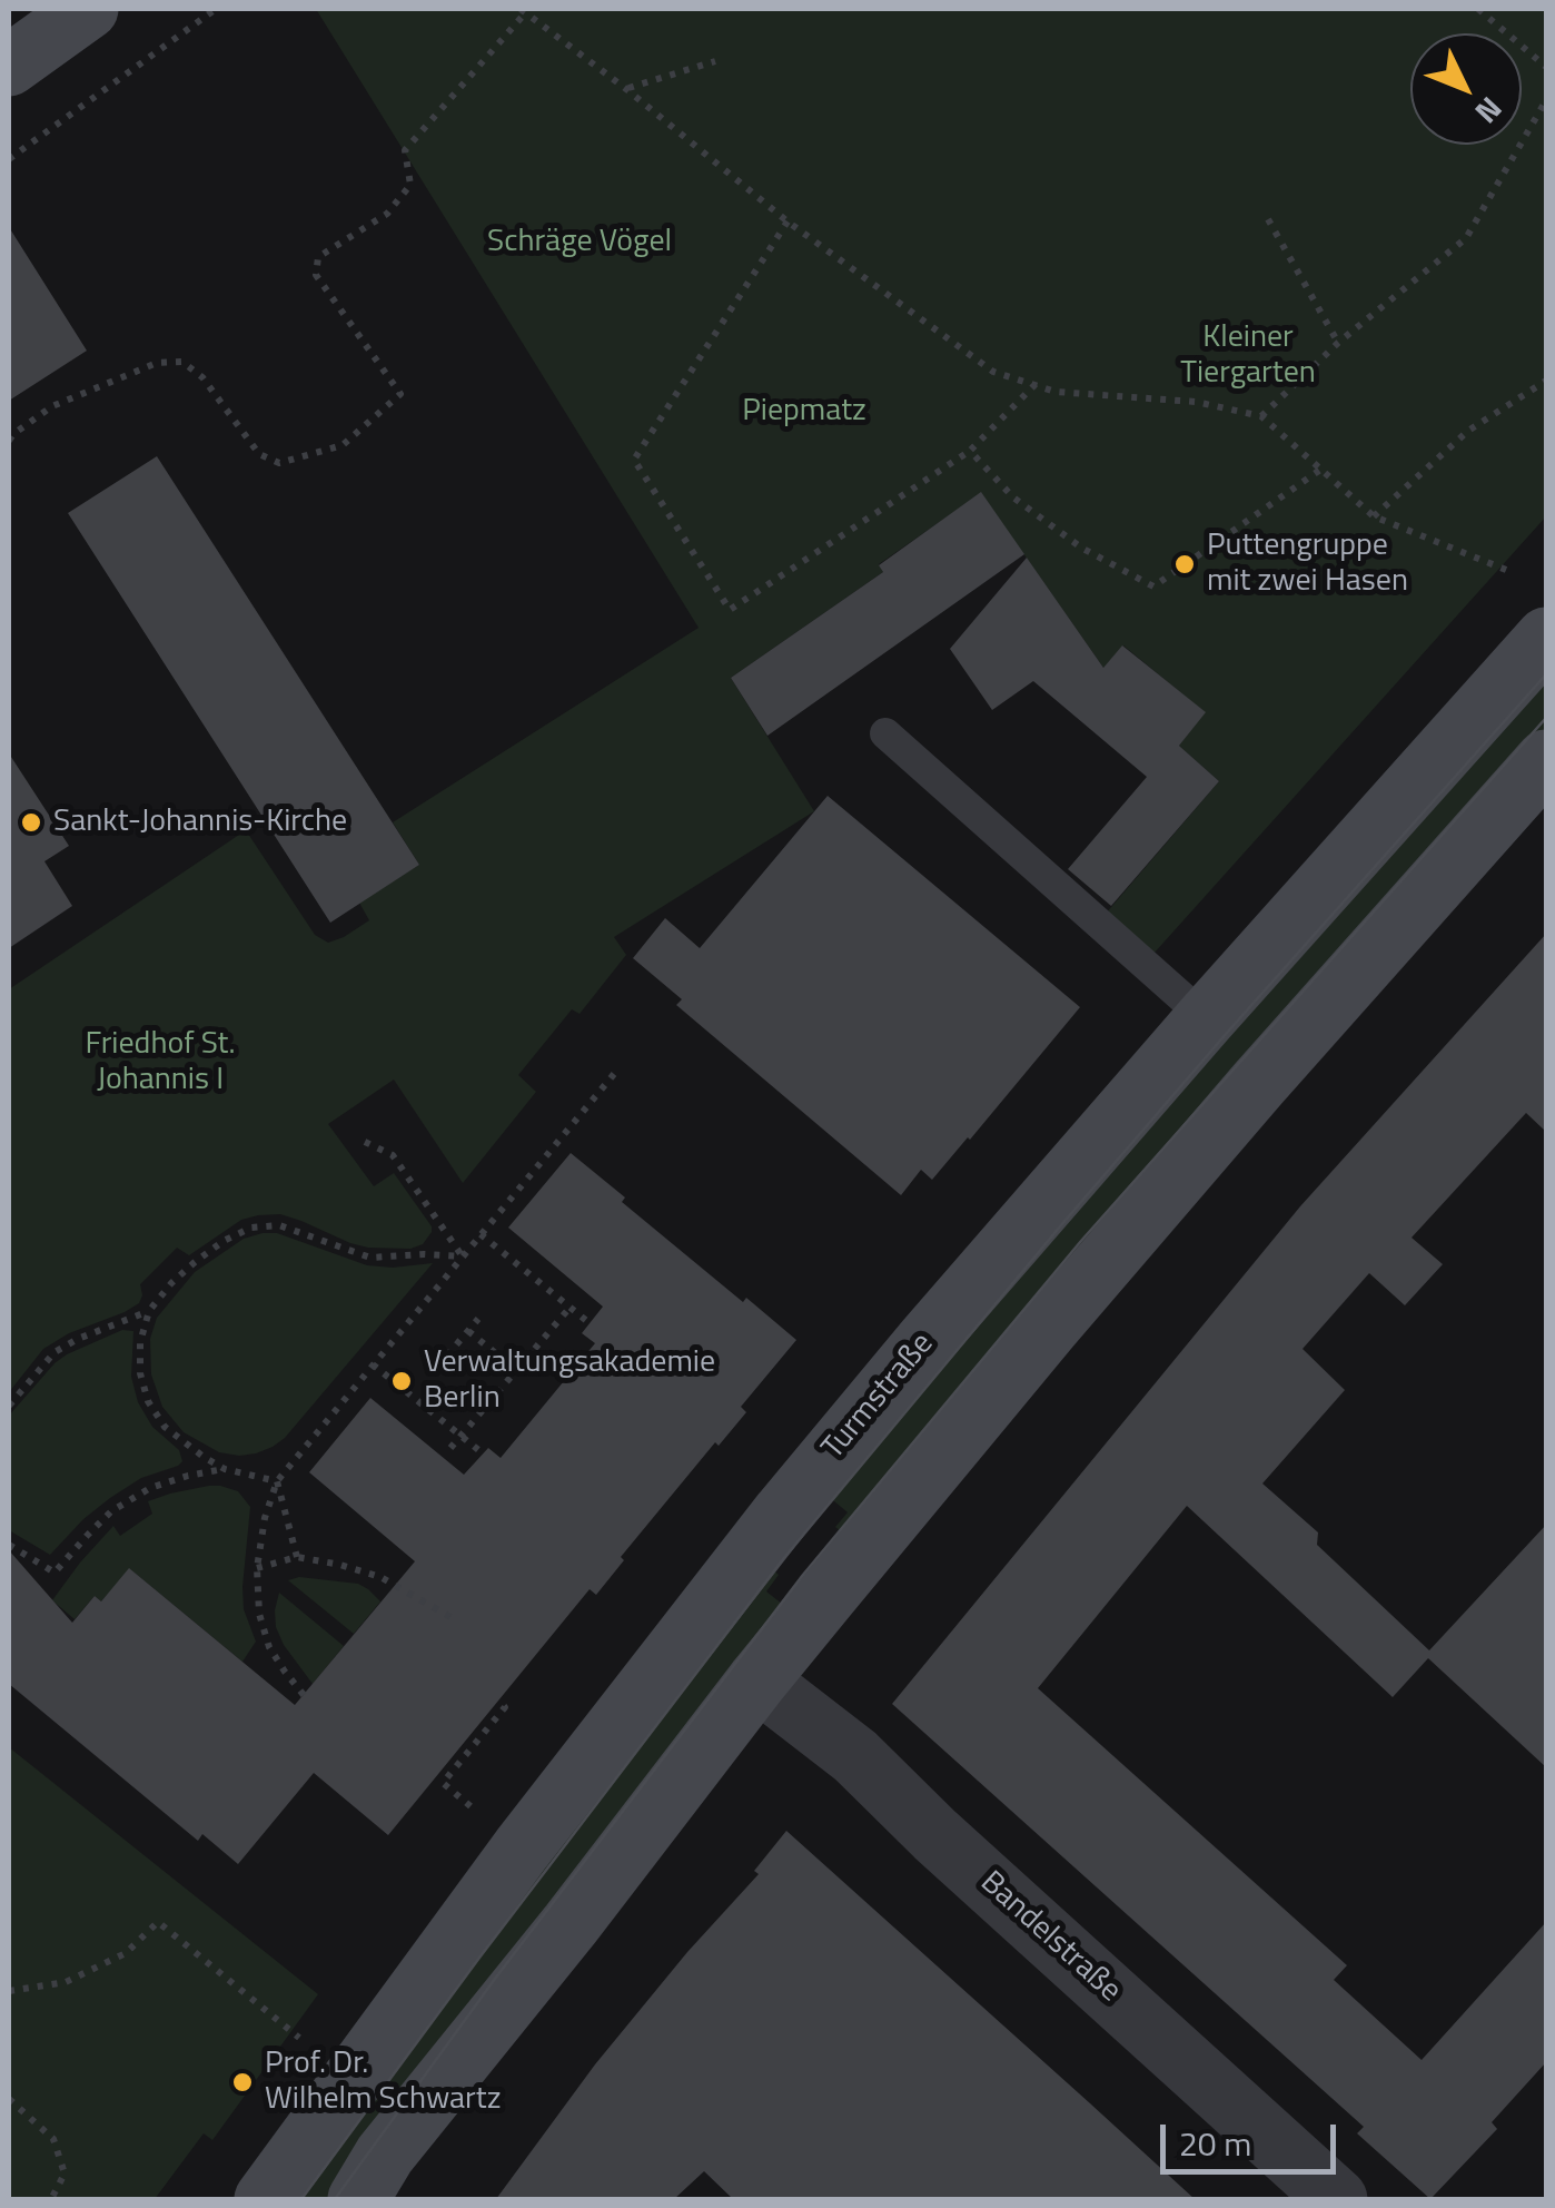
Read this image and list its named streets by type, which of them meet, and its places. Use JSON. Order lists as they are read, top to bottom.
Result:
{
  "streets": {
    "main road": ["Turmstraße"],
    "street": ["Bandelstraße"]
  },
  "parks": [
    "Schräge Vögel",
    "Kleiner Tiergarten",
    "Piepmatz",
    "Friedhof St. Johannis I"
  ],
  "places": [
    "Puttengruppe mit zwei Hasen",
    "Sankt-Johannis-Kirche",
    "Verwaltungsakademie Berlin",
    "Prof. Dr. Wilhelm Schwartz"
  ],
  "scale_bar": "20 m",
  "north": "bottom right"
}
